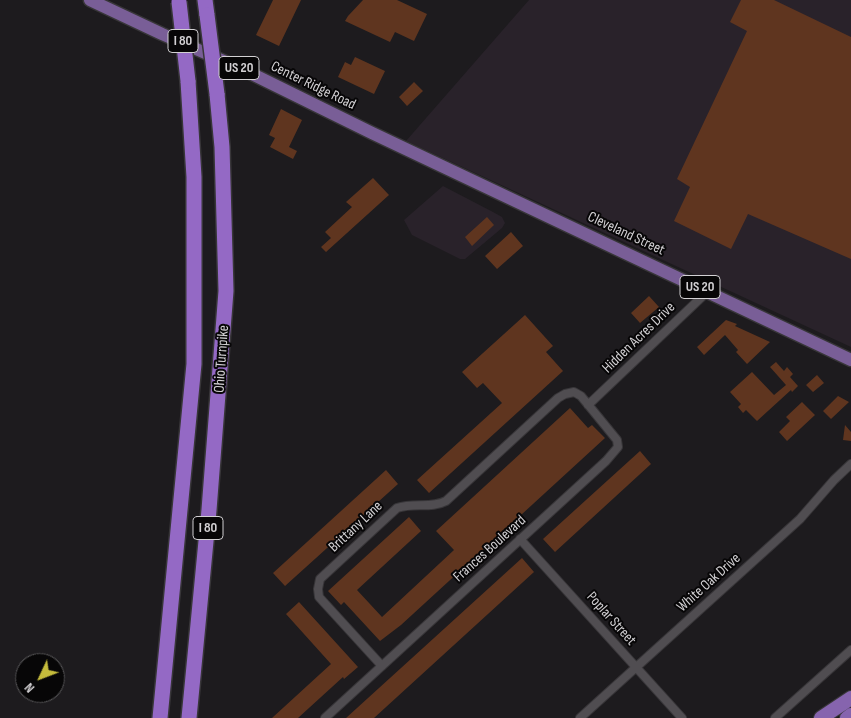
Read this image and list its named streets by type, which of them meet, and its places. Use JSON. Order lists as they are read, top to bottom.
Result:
{
  "streets": {
    "highway": ["I 80", "Ohio Turnpike"],
    "main road": ["US 20", "Center Ridge Road", "Cleveland Street"],
    "street": [
      "Hidden Acres Drive",
      "Brittany Lane",
      "Frances Boulevard",
      "White Oak Drive",
      "Poplar Street"
    ]
  },
  "crossings": [
    ["Center Ridge Road", "Cleveland Street"],
    ["Cleveland Street", "Hidden Acres Drive"],
    ["Hidden Acres Drive", "Frances Boulevard"],
    ["Brittany Lane", "Frances Boulevard"],
    ["Frances Boulevard", "Poplar Street"],
    ["White Oak Drive", "Poplar Street"]
  ],
  "north": "bottom left"
}
